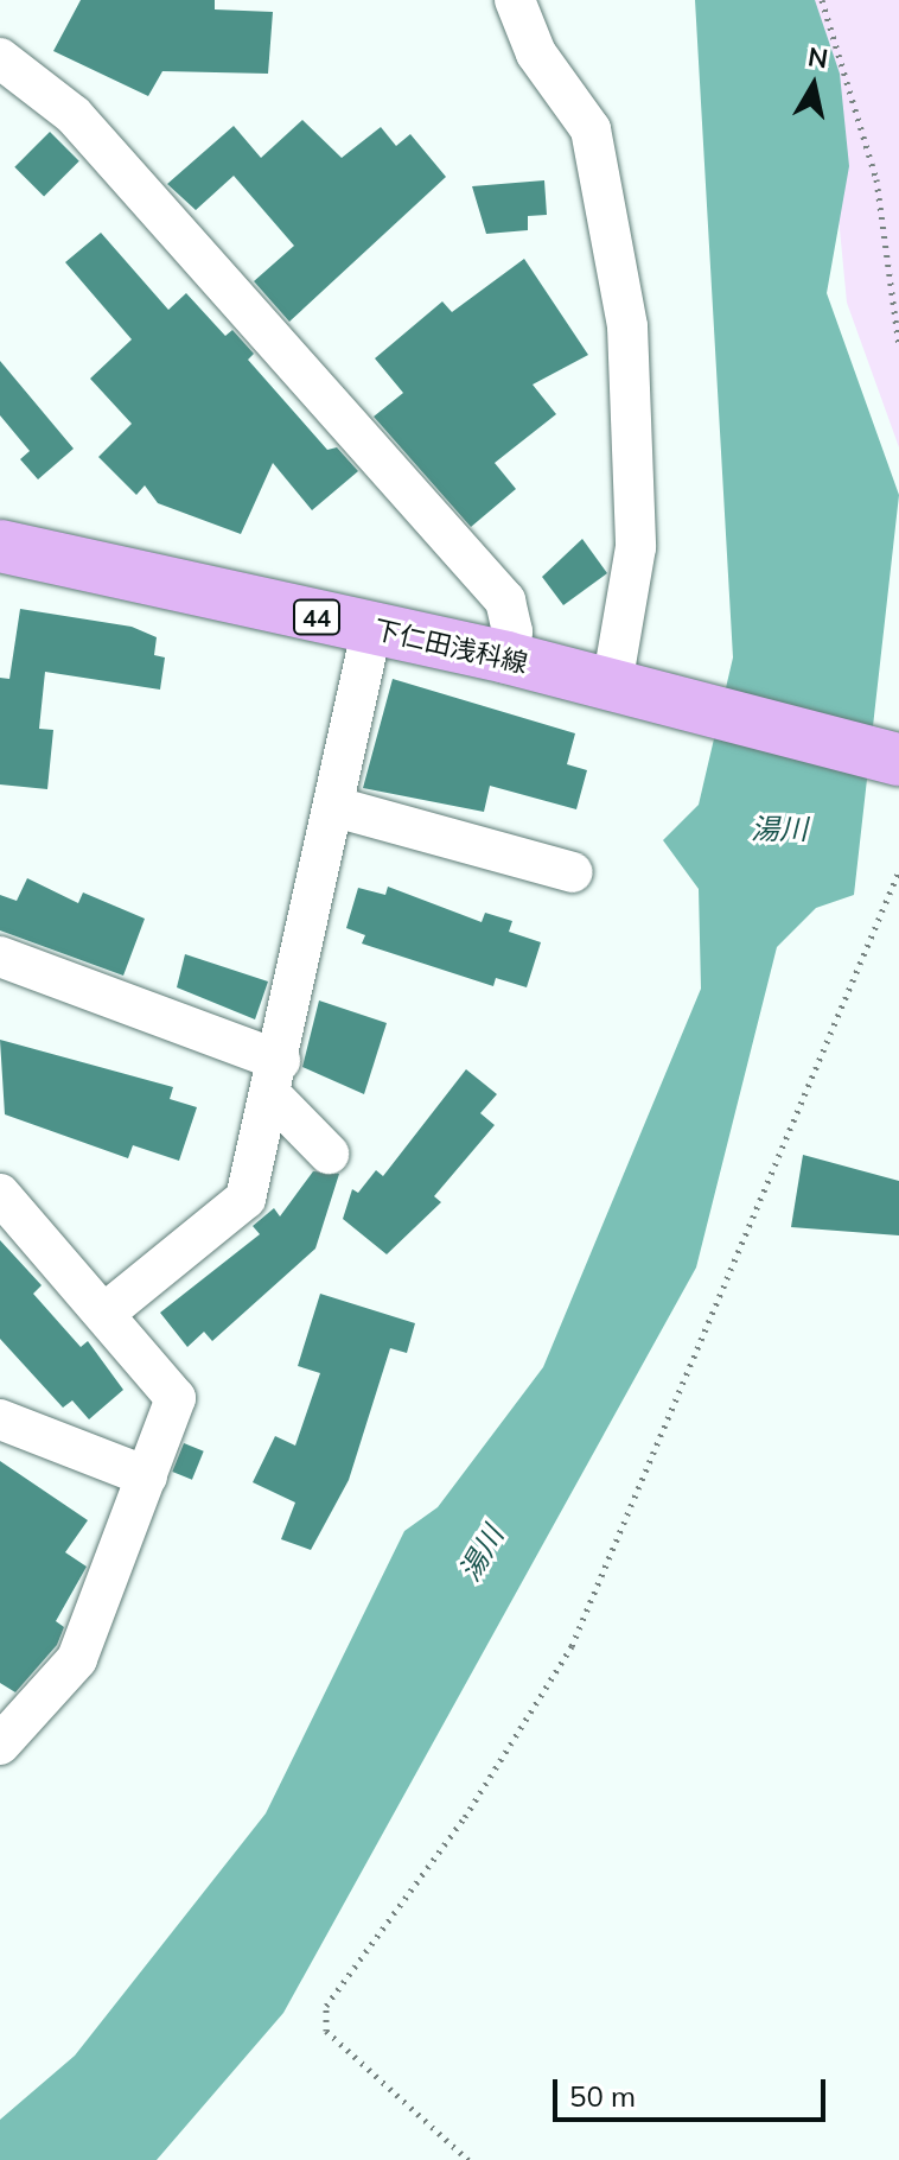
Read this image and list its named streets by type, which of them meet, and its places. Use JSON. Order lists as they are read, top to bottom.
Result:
{
  "streets": {
    "main road": ["44", "下仁田浅科線"]
  },
  "water": ["湯川"],
  "scale_bar": "50 m",
  "north": "top"
}
